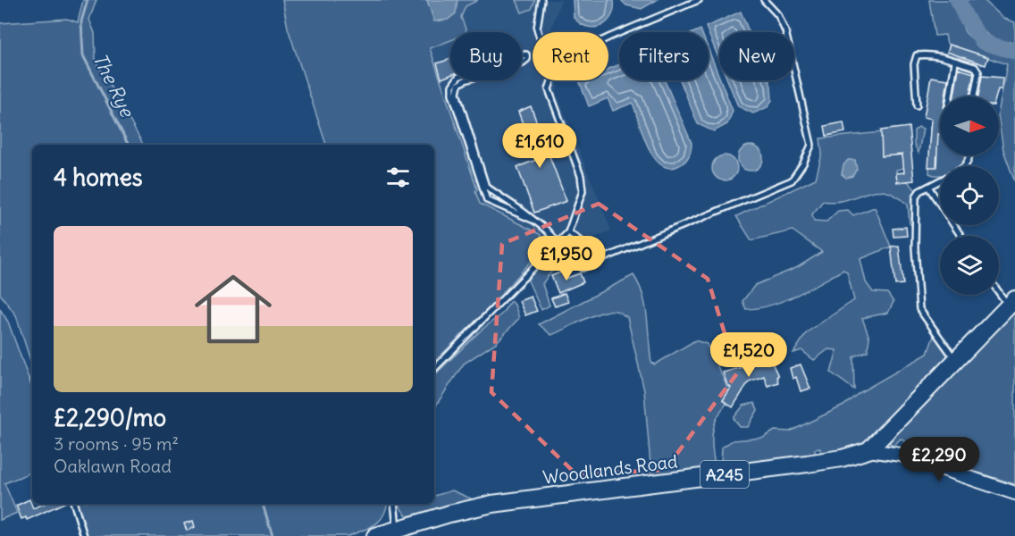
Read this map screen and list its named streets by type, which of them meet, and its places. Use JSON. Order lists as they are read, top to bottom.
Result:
{
  "streets": {
    "main road": ["Woodlands Road", "A245"]
  },
  "water": ["The Rye"],
  "north": "right",
  "page": {
    "chip": [
      "Buy",
      "Rent",
      "Filters",
      "New"
    ],
    "price": [
      "£1,610",
      "£1,950",
      "£1,520",
      "£2,290"
    ],
    "heading": "4 homes",
    "list": [
      {
        "name": "£2,290/mo",
        "note": "3 rooms · 95 m² · Oaklawn Road"
      }
    ]
  }
}
